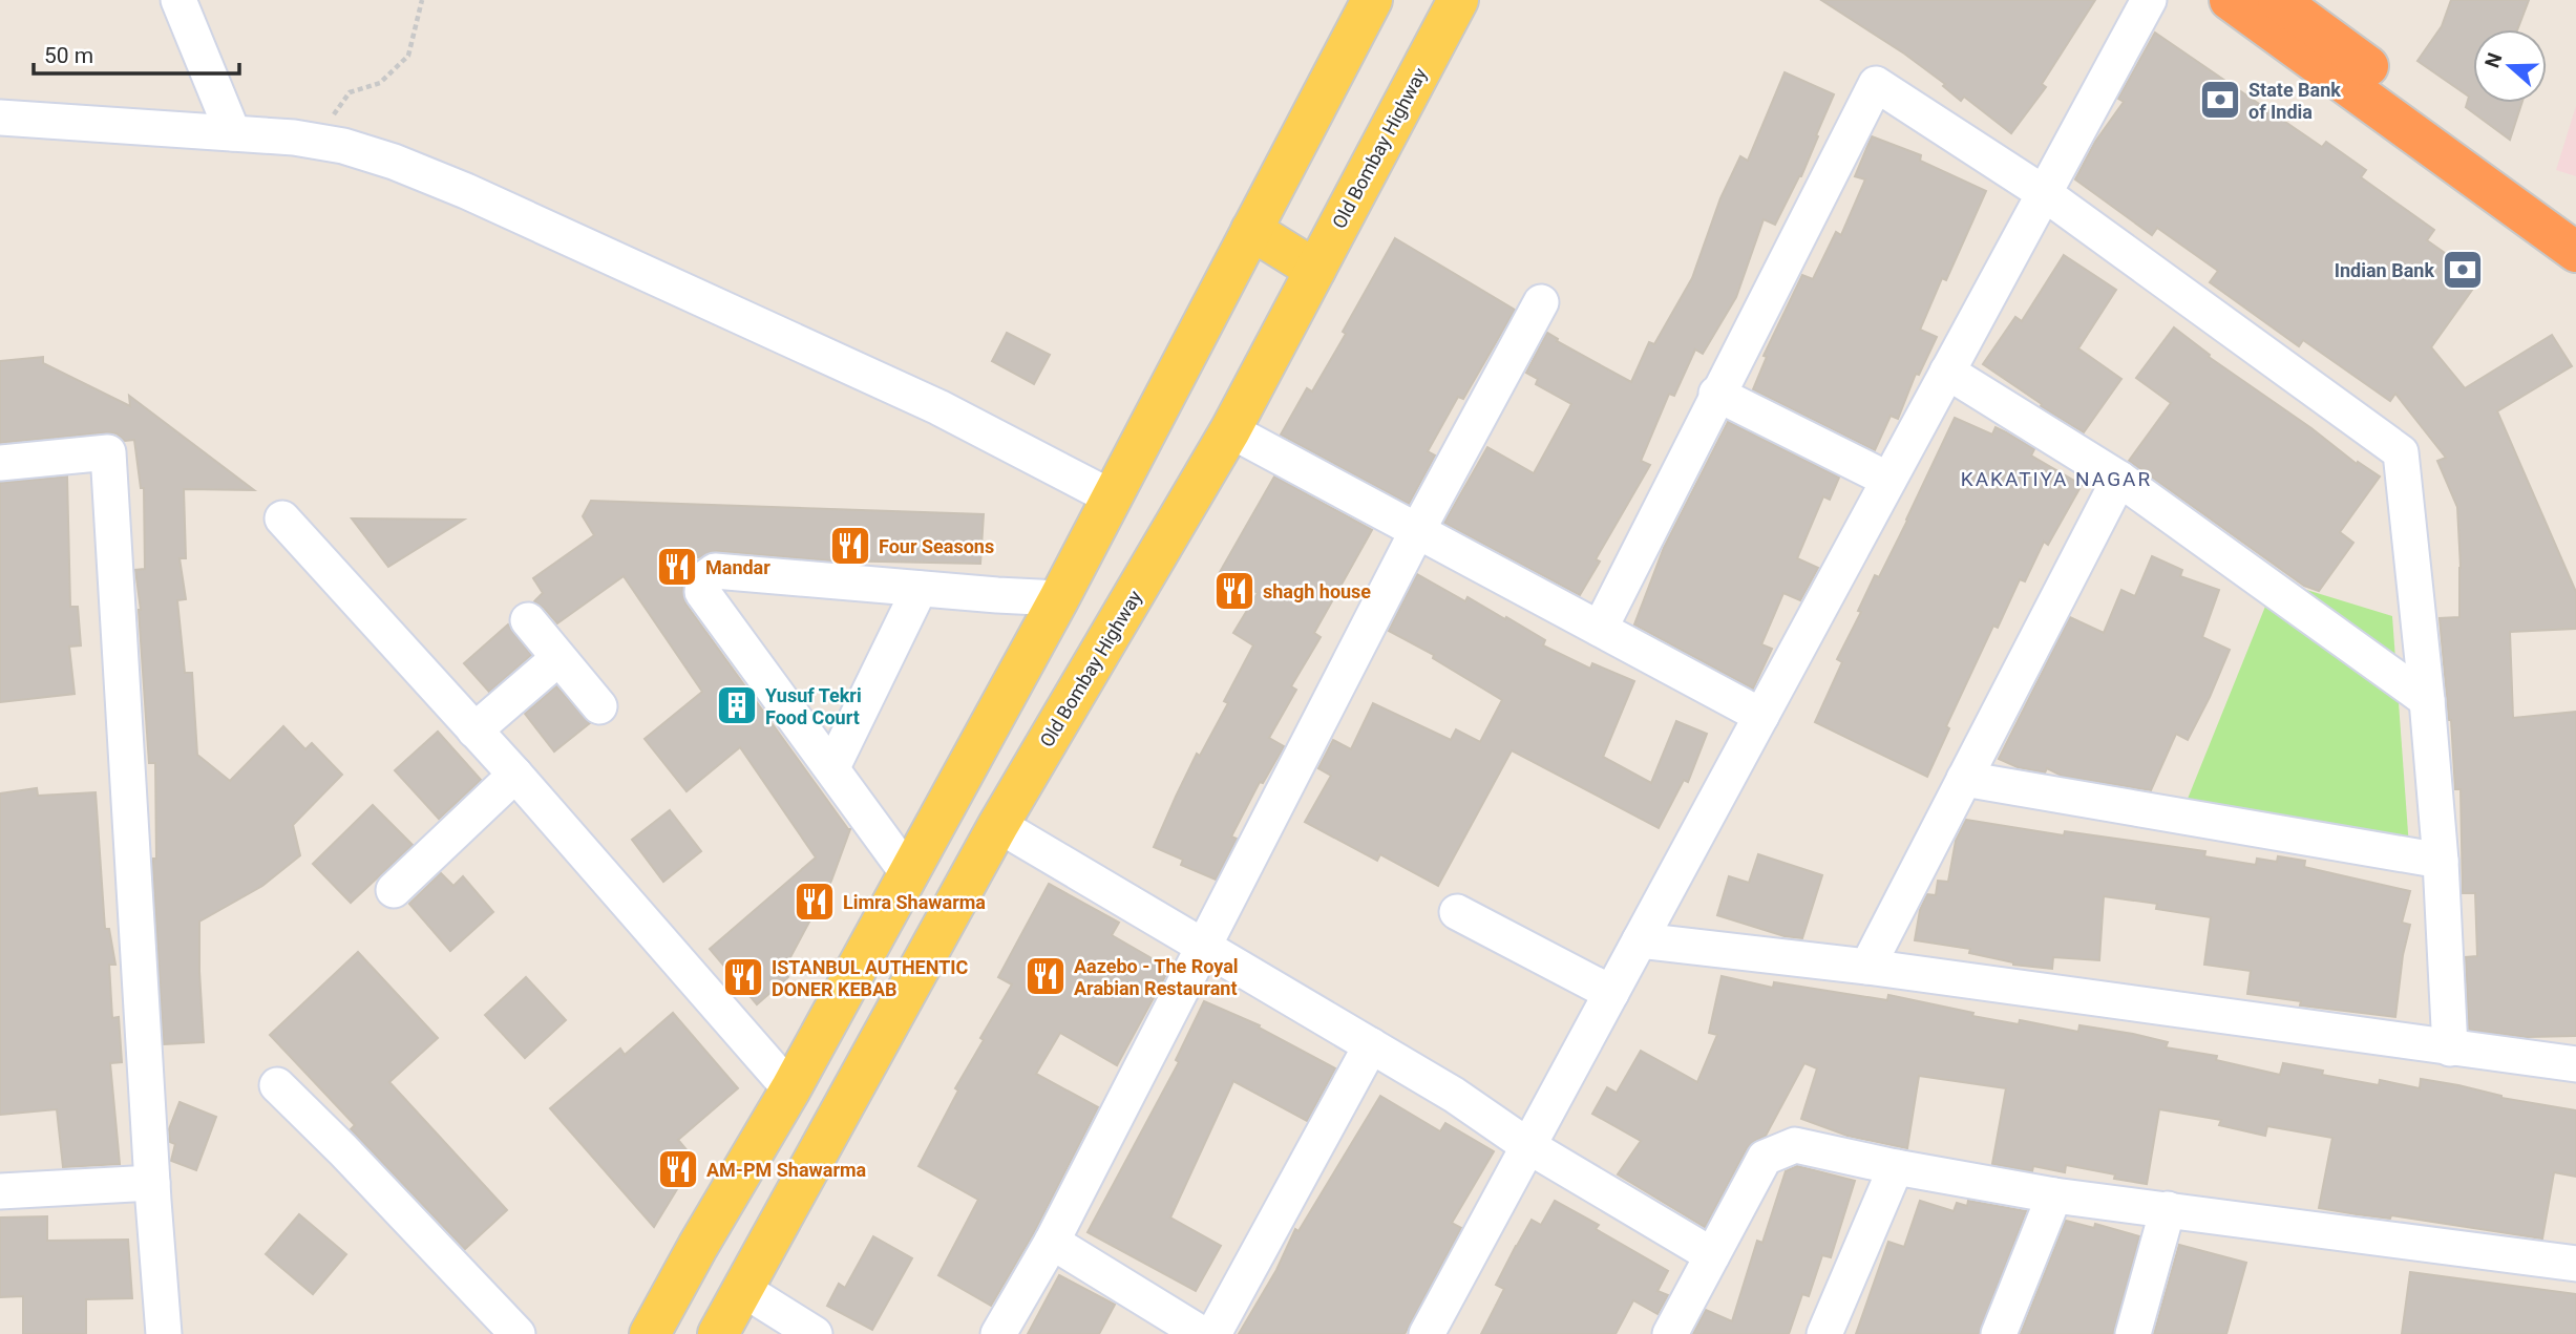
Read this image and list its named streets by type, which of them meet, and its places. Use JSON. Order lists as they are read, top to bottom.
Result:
{
  "streets": {
    "main road": ["Old Bombay Highway"]
  },
  "districts": ["KAKATIYA NAGAR"],
  "places": {
    "bank": ["State Bank of India", "Indian Bank"],
    "restaurant": [
      "Four Seasons",
      "Mandar",
      "shagh house",
      "Limra Shawarma",
      "Aazebo - The Royal Arabian Restaurant",
      "ISTANBUL AUTHENTIC DONER KEBAB",
      "AM-PM Shawarma"
    ],
    "building": ["Yusuf Tekri Food Court"]
  },
  "scale_bar": "50 m",
  "north": "left"
}
